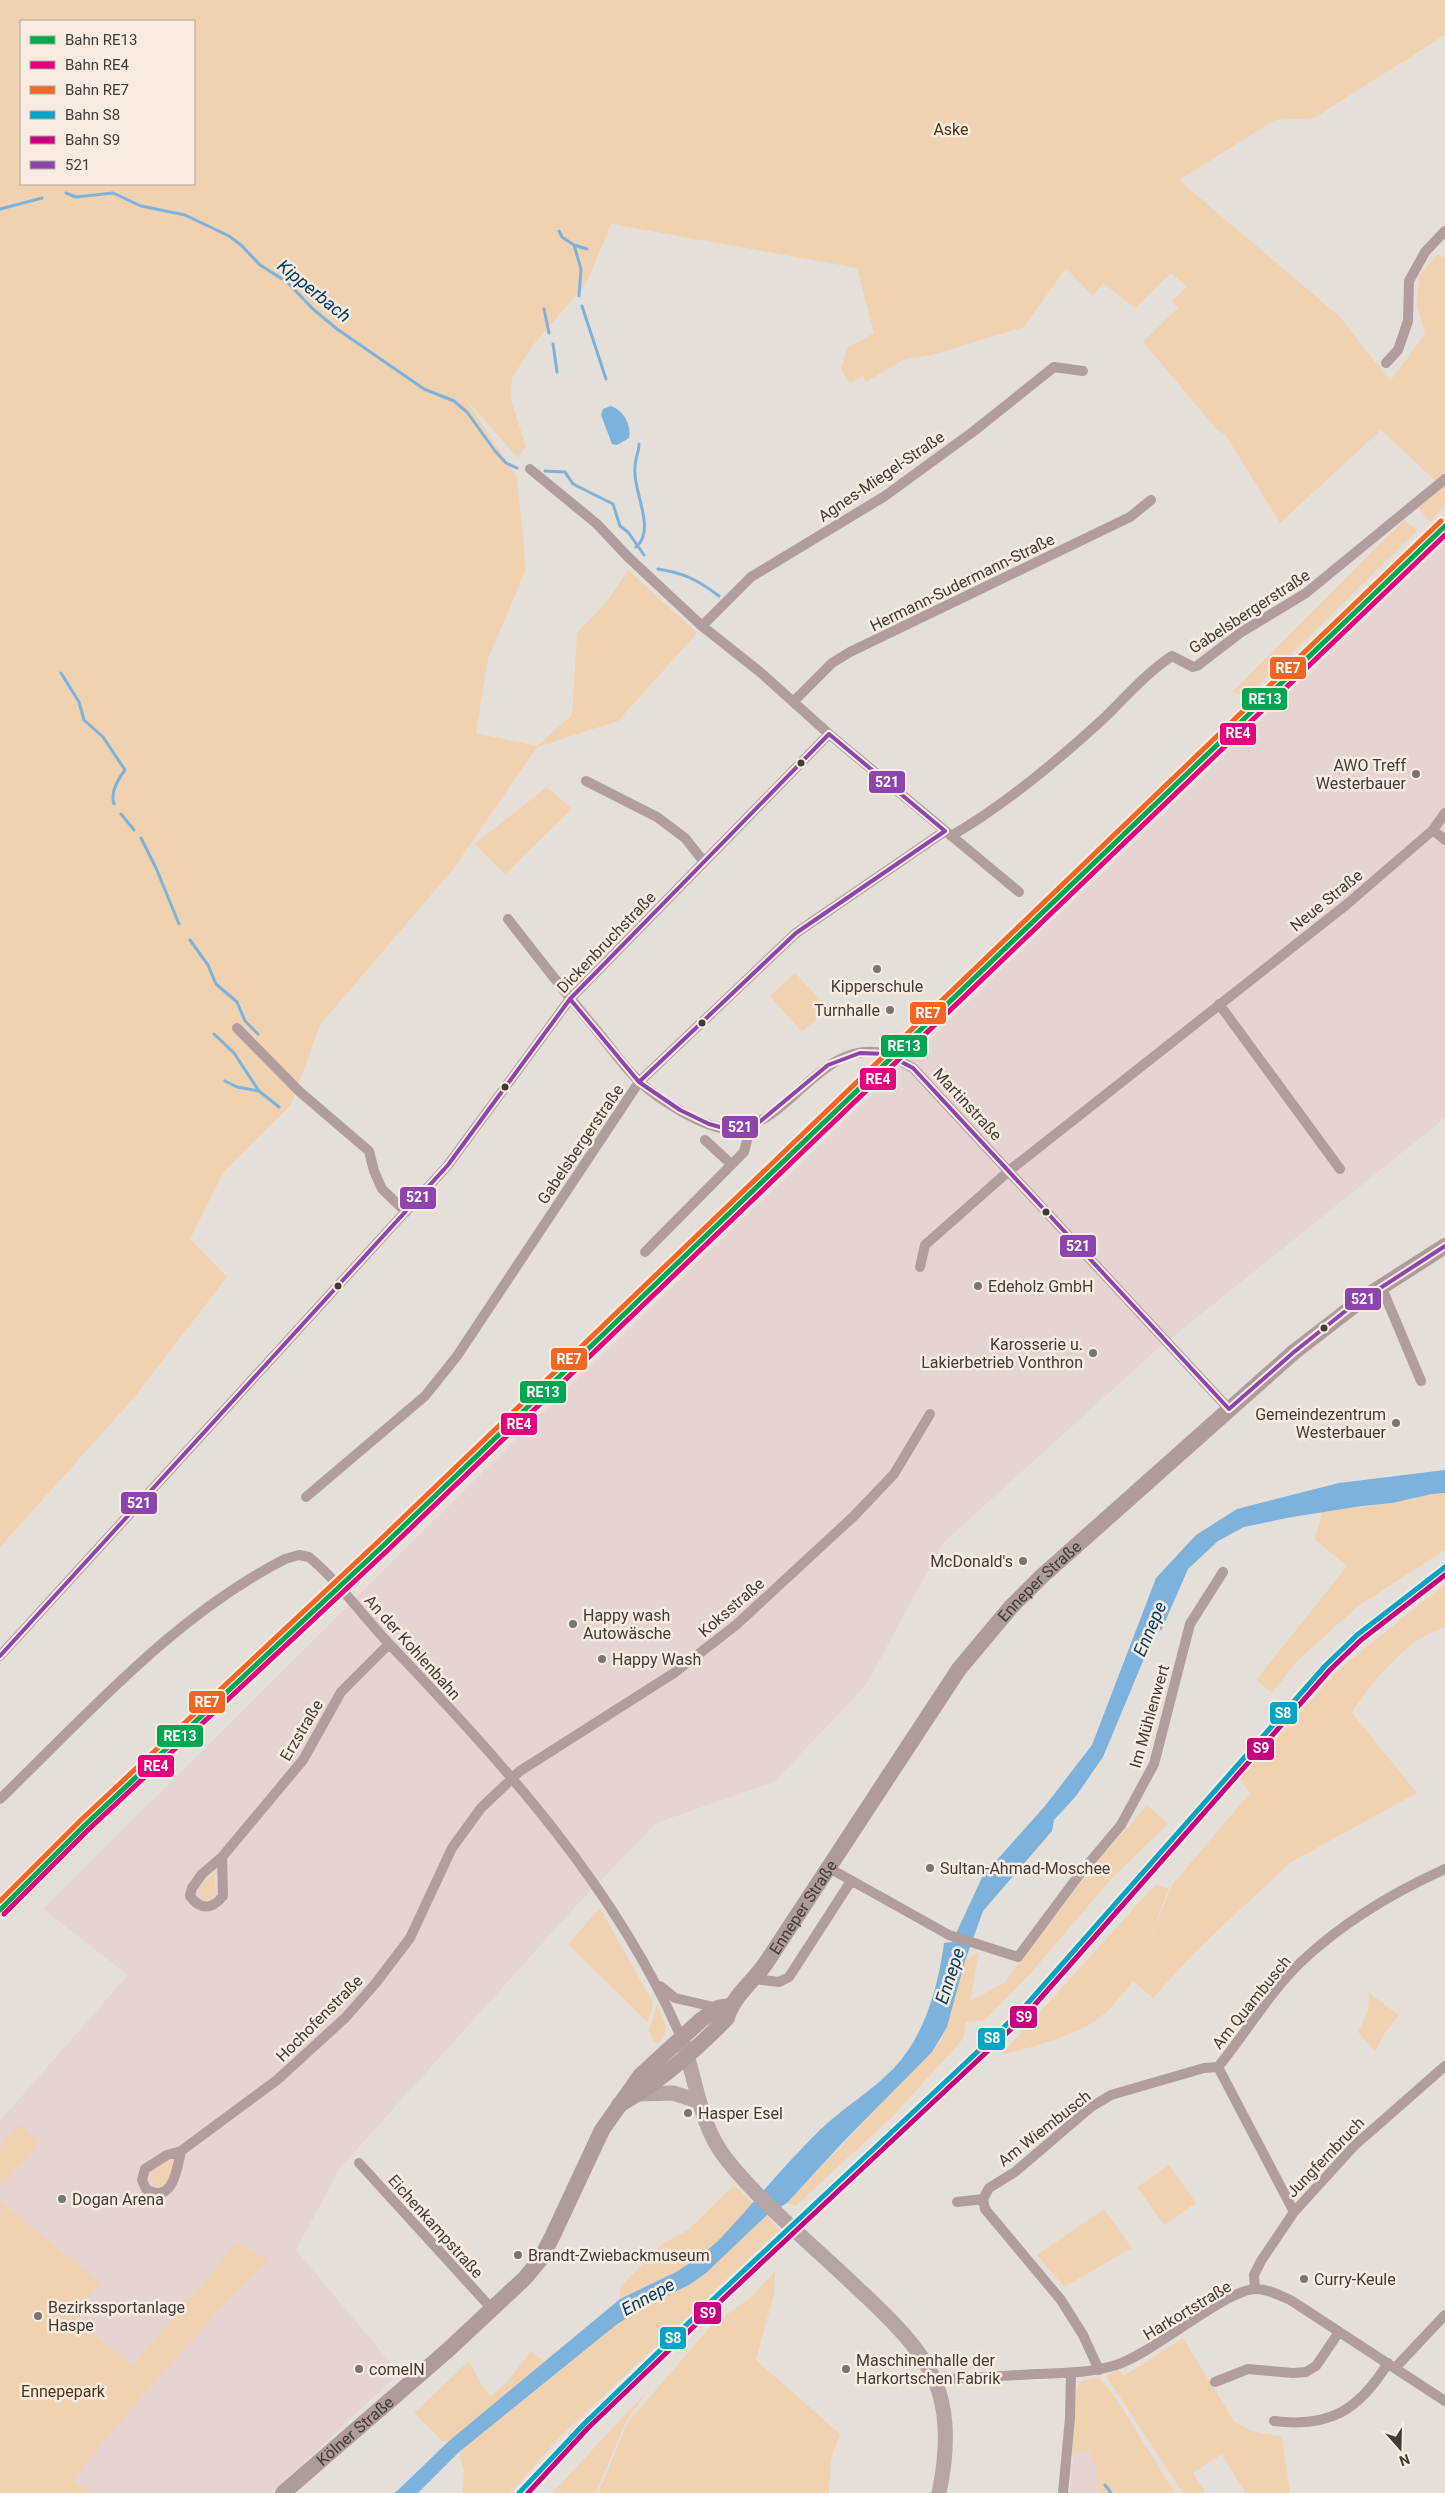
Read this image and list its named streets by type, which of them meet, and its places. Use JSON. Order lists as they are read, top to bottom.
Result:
{
  "streets": {
    "main road": ["Enneper Straße", "Kölner Straße"],
    "street": [
      "Agnes-Miegel-Straße",
      "Hermann-Sudermann-Straße",
      "Gabelsbergerstraße",
      "Neue Straße",
      "Dickenbruchstraße",
      "Martinstraße",
      "Koksstraße",
      "An der Kohlenbahn",
      "Im Mühlenwert",
      "Erzstraße",
      "Am Quambusch",
      "Hochofenstraße",
      "Am Wiembusch",
      "Jungfernbruch",
      "Eichenkampstraße",
      "Harkortstraße"
    ]
  },
  "crossings": [
    ["Gabelsbergerstraße", "Martinstraße"],
    ["Neue Straße", "Martinstraße"],
    ["Dickenbruchstraße", "Martinstraße"],
    ["Martinstraße", "Enneper Straße"],
    ["Enneper Straße", "An der Kohlenbahn"],
    ["Enneper Straße", "Im Mühlenwert"],
    ["Enneper Straße", "Eichenkampstraße"],
    ["Enneper Straße", "Kölner Straße"],
    ["Koksstraße", "An der Kohlenbahn"],
    ["Koksstraße", "Hochofenstraße"],
    ["An der Kohlenbahn", "Erzstraße"],
    ["An der Kohlenbahn", "Hochofenstraße"],
    ["Am Quambusch", "Am Wiembusch"],
    ["Am Quambusch", "Jungfernbruch"],
    ["Jungfernbruch", "Harkortstraße"],
    ["Eichenkampstraße", "Kölner Straße"]
  ],
  "water": ["Kipperbach", "Ennepe"],
  "parks": ["Aske", "Ennepepark"],
  "places": [
    "AWO Treff Westerbauer",
    "Kipperschule",
    "Turnhalle",
    "Edeholz GmbH",
    "Karosserie u. Lakierbetrieb Vonthron",
    "Gemeindezentrum Westerbauer",
    "McDonald's",
    "Happy wash Autowäsche",
    "Happy Wash",
    "Sultan-Ahmad-Moschee",
    "Hasper Esel",
    "Dogan Arena",
    "Brandt-Zwiebackmuseum",
    "Curry-Keule",
    "Bezirkssportanlage Haspe",
    "comeIN",
    "Maschinenhalle der Harkortschen Fabrik"
  ],
  "lines": [
    "rail line RE7",
    "rail line RE13",
    "rail line RE4",
    "transit line 521",
    "rail line S8",
    "rail line S9"
  ],
  "legend": [
    "Bahn RE13",
    "Bahn RE4",
    "Bahn RE7",
    "Bahn S8",
    "Bahn S9",
    "521"
  ],
  "north": "bottom"
}
